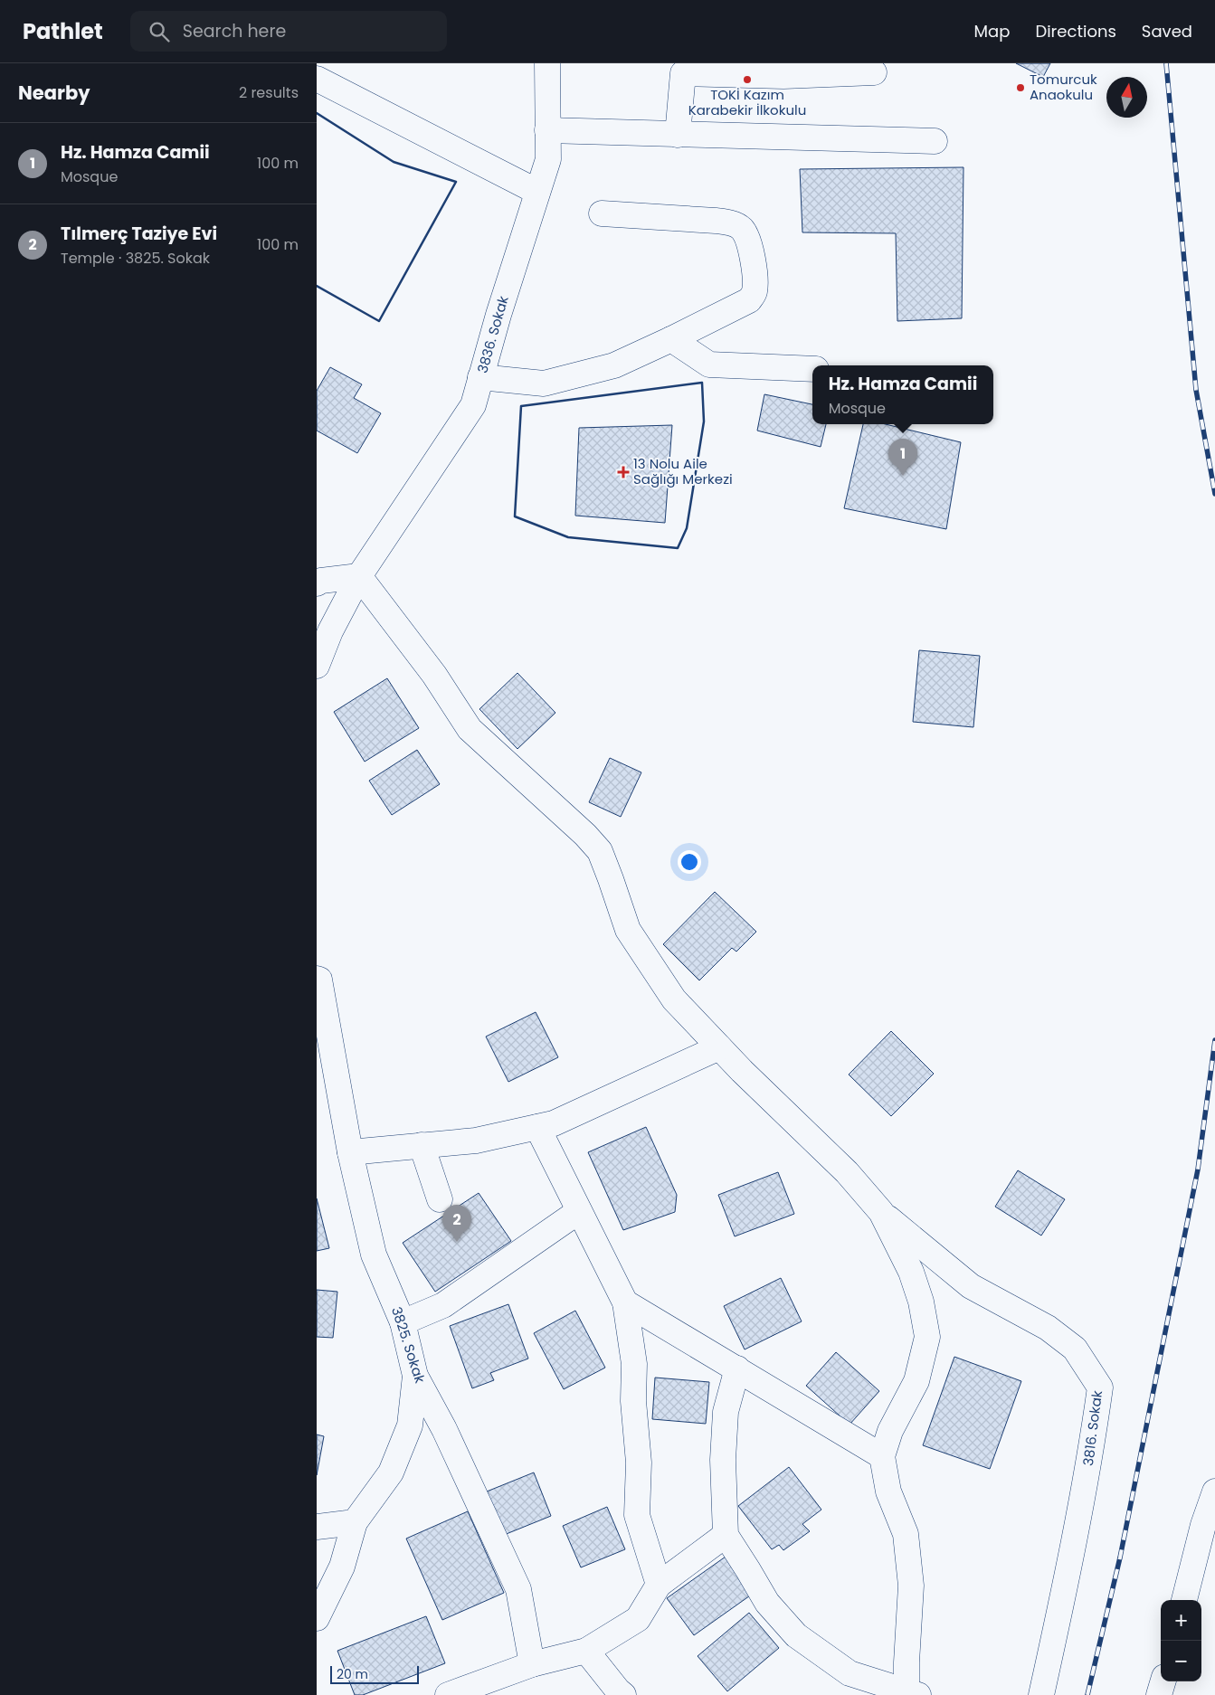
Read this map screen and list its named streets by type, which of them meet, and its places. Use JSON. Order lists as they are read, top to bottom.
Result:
{
  "streets": {
    "street": ["3836. Sokak", "3825. Sokak", "3816. Sokak"]
  },
  "places": {
    "other": ["TOKİ Kazım Karabekir İlkokulu", "Tomurcuk Anaokulu"],
    "health": ["13 Nolu Aile Sağlığı Merkezi"]
  },
  "scale_bar": "20 m",
  "north": "top",
  "page": {
    "header": "Pathlet",
    "search": "Search here",
    "nav": ["Map", "Directions", "Saved"],
    "heading": ["Nearby", "2 results"],
    "list": [
      {
        "mark": "1",
        "name": "Hz. Hamza Camii",
        "note": "Mosque",
        "value": "100 m"
      },
      {
        "mark": "2",
        "name": "Tılmerç Taziye Evi",
        "note": "Temple · 3825. Sokak",
        "value": "100 m"
      }
    ],
    "popup": ["Hz. Hamza Camii", "Mosque"],
    "pins": ["1", "2"],
    "map_buttons": ["+", "−"],
    "scale": "20 m"
  }
}
